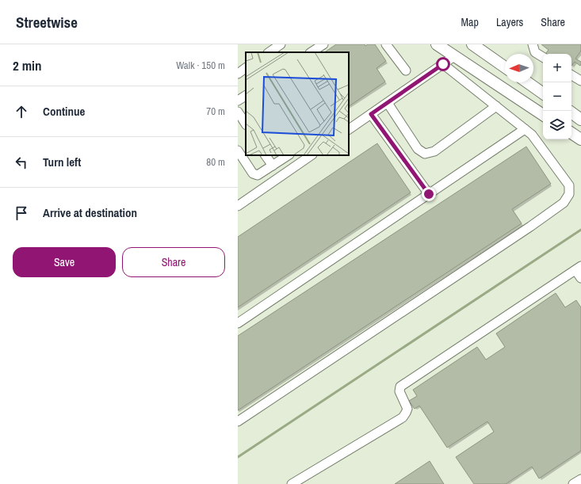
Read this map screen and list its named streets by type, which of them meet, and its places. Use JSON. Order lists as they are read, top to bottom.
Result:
{
  "north": "left",
  "page": {
    "header": "Streetwise",
    "nav": ["Map", "Layers", "Share"],
    "heading": ["2 min", "Walk · 150 m"],
    "map_buttons": ["+", "−"],
    "list": [
      ["Continue", "70 m"],
      ["Turn left", "80 m"],
      "Arrive at destination"
    ],
    "buttons": ["Save", "Share"]
  }
}
